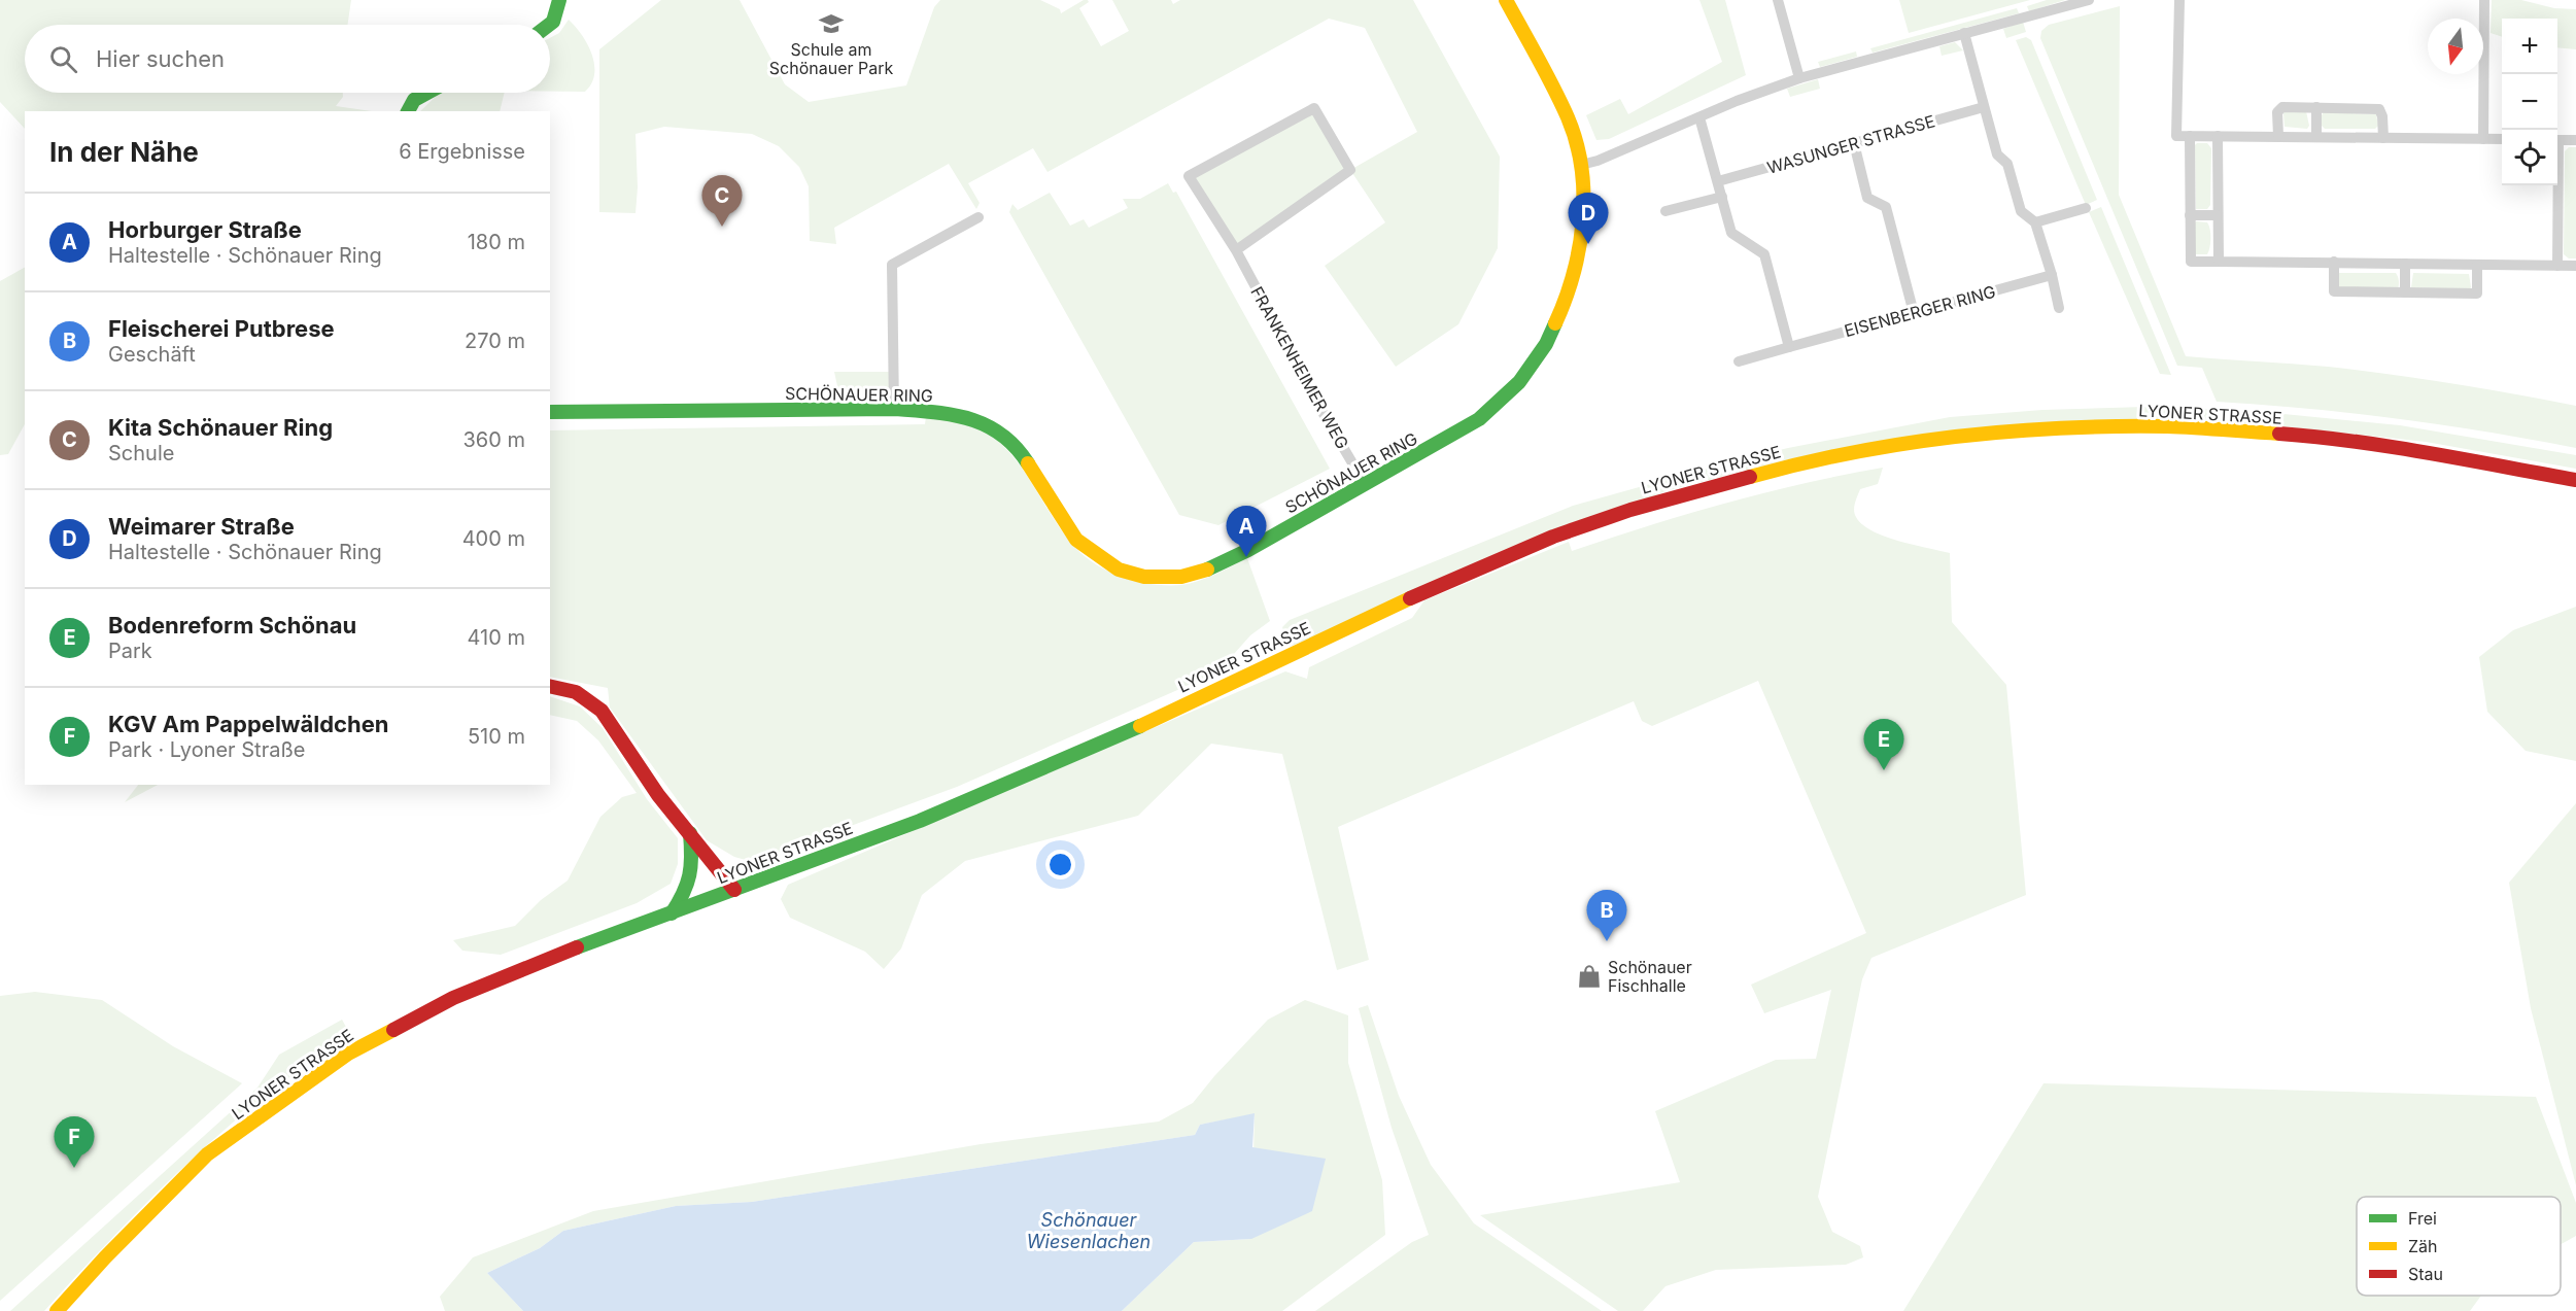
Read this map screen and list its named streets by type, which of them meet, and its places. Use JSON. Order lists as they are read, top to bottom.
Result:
{
  "streets": {
    "main road": ["SCHÖNAUER RING", "LYONER STRASSE"],
    "street": ["WASUNGER STRASSE", "EISENBERGER RING", "FRANKENHEIMER WEG"]
  },
  "crossings": [
    ["FRANKENHEIMER WEG", "SCHÖNAUER RING"]
  ],
  "water": ["Schönauer Wiesenlachen"],
  "places": {
    "school or university": ["Schule am Schönauer Park"],
    "shop": ["Schönauer Fischhalle"]
  },
  "legend": ["Frei", "Zäh", "Stau"],
  "north": "bottom",
  "page": {
    "map_buttons": ["+", "−"],
    "search": "Hier suchen",
    "heading": ["In der Nähe", "6 Ergebnisse"],
    "pins": [
      "C",
      "D",
      "A",
      "E",
      "B",
      "F"
    ],
    "list": [
      {
        "mark": "A",
        "name": "Horburger Straße",
        "note": "Haltestelle · Schönauer Ring",
        "value": "180 m"
      },
      {
        "mark": "B",
        "name": "Fleischerei Putbrese",
        "note": "Geschäft",
        "value": "270 m"
      },
      {
        "mark": "C",
        "name": "Kita Schönauer Ring",
        "note": "Schule",
        "value": "360 m"
      },
      {
        "mark": "D",
        "name": "Weimarer Straße",
        "note": "Haltestelle · Schönauer Ring",
        "value": "400 m"
      },
      {
        "mark": "E",
        "name": "Bodenreform Schönau",
        "note": "Park",
        "value": "410 m"
      },
      {
        "mark": "F",
        "name": "KGV Am Pappelwäldchen",
        "note": "Park · Lyoner Straße",
        "value": "510 m"
      }
    ]
  }
}
